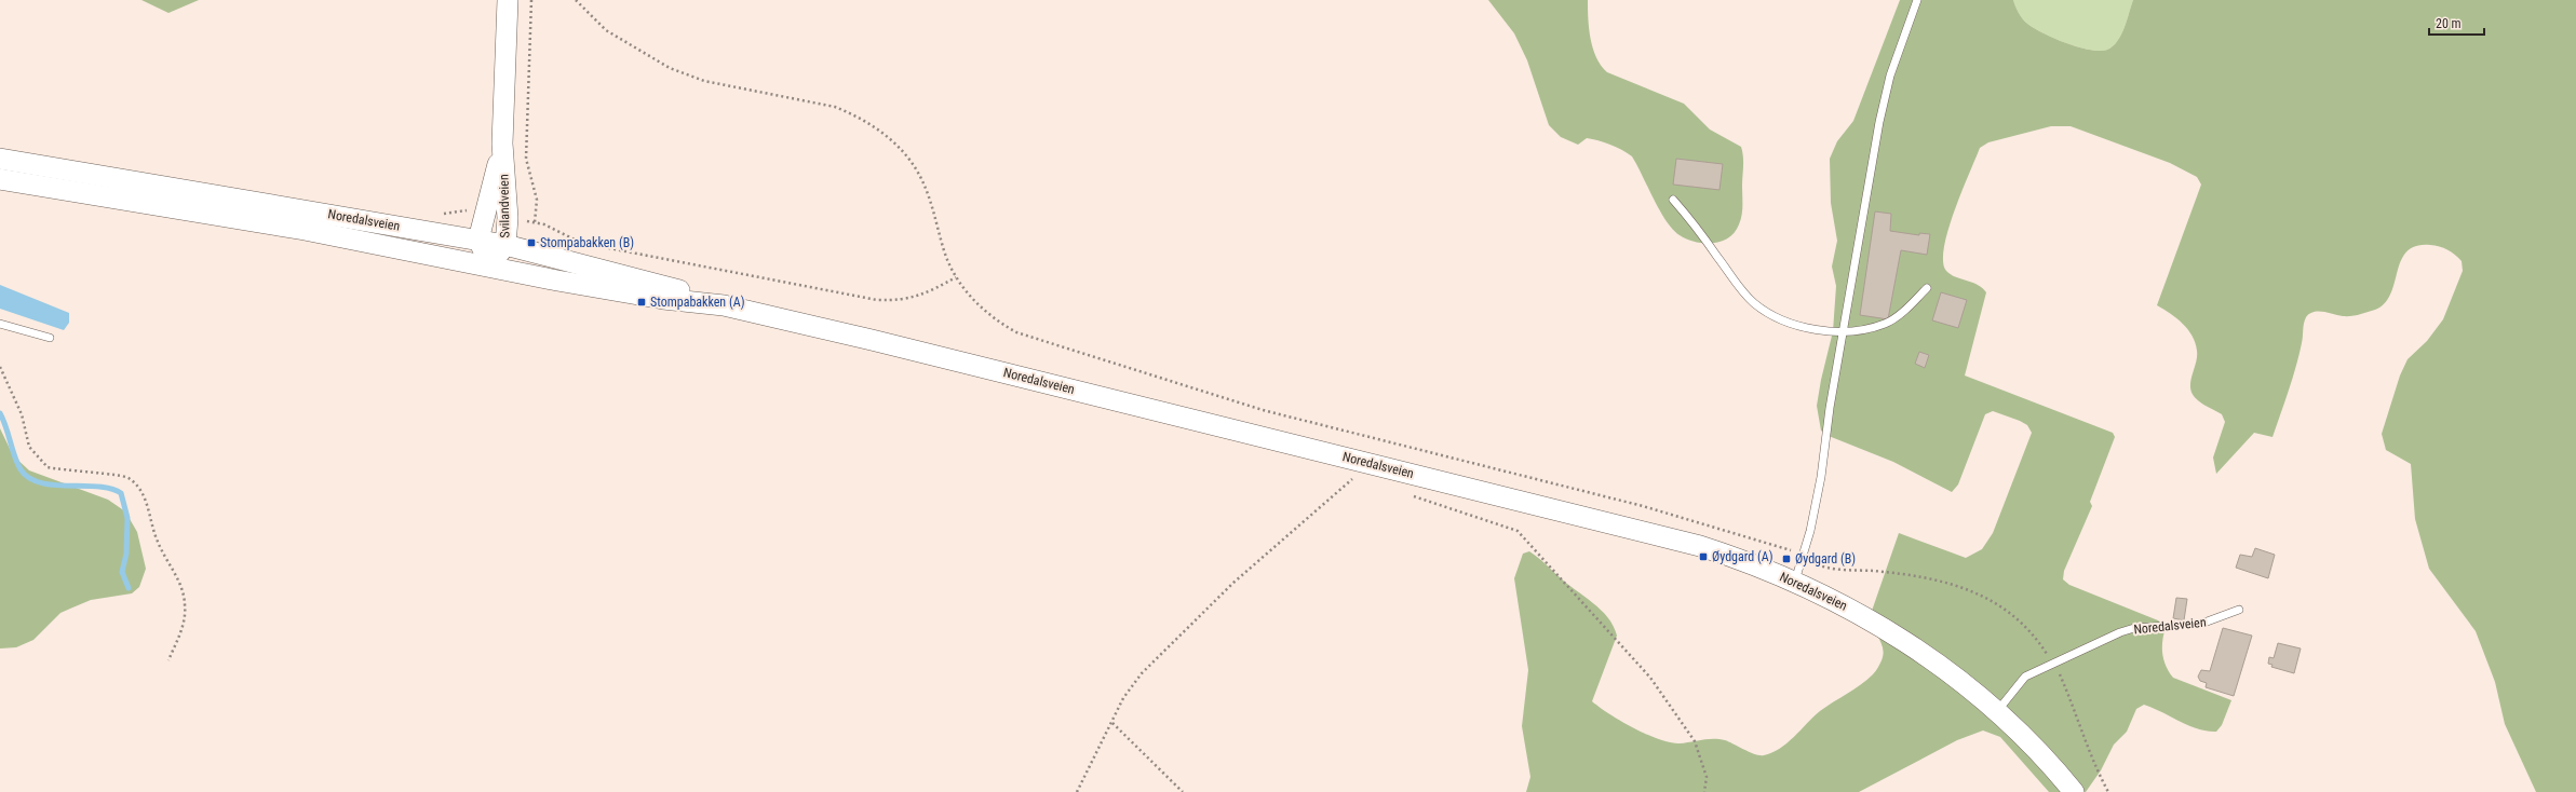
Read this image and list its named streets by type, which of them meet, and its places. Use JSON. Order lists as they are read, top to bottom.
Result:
{
  "streets": {
    "main road": ["Svilandveien", "Noredalsveien"]
  },
  "crossings": [
    ["Svilandveien", "Noredalsveien"]
  ],
  "places": {
    "transit": [
      "Stompabakken (B)",
      "Stompabakken (A)",
      "Øydgard (A)",
      "Øydgard (B)"
    ]
  },
  "scale_bar": "20 m"
}
